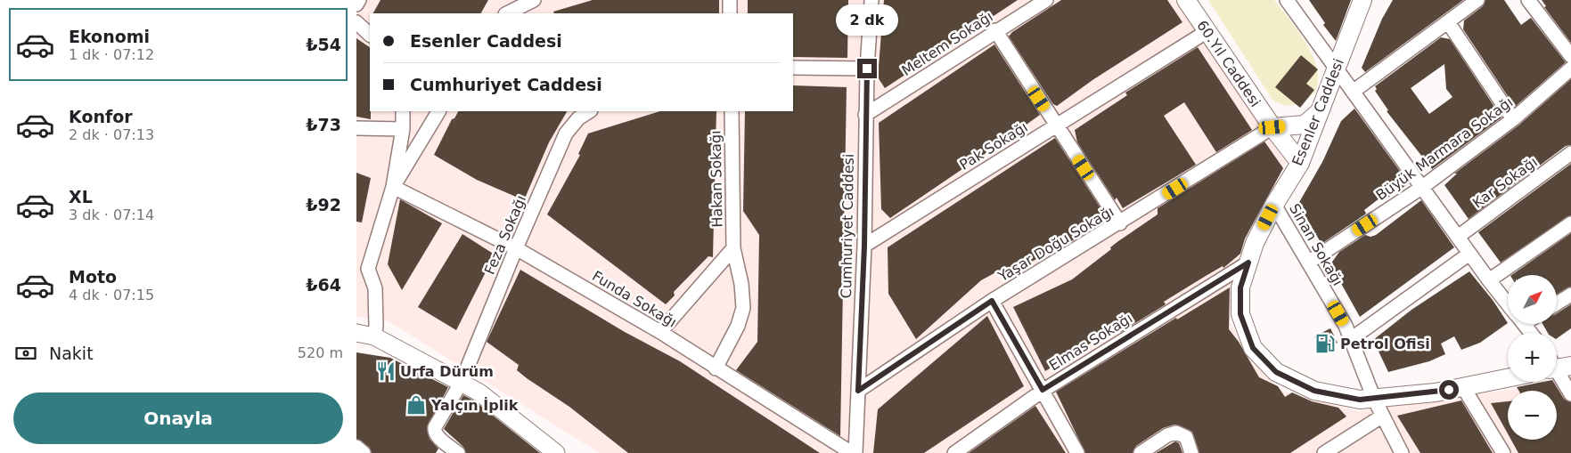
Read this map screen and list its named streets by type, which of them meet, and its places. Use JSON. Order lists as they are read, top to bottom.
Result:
{
  "streets": {
    "main road": ["60.Yıl Caddesi", "Esenler Caddesi"],
    "street": [
      "Meltem Sokağı",
      "Pak Sokağı",
      "Büyük Marmara Sokağı",
      "Hakan Sokağı",
      "Kar Sokağı",
      "Cumhuriyet Caddesi",
      "Feza Sokağı",
      "Yaşar Doğu Sokağı",
      "Sinan Sokağı",
      "Funda Sokağı",
      "Elmas Sokağı"
    ]
  },
  "crossings": [
    ["Meltem Sokağı", "Cumhuriyet Caddesi"],
    ["60.Yıl Caddesi", "Esenler Caddesi"],
    ["60.Yıl Caddesi", "Pak Sokağı"],
    ["60.Yıl Caddesi", "Yaşar Doğu Sokağı"],
    ["Esenler Caddesi", "Sinan Sokağı"],
    ["Esenler Caddesi", "Elmas Sokağı"],
    ["Pak Sokağı", "Cumhuriyet Caddesi"],
    ["Büyük Marmara Sokağı", "Sinan Sokağı"],
    ["Hakan Sokağı", "Funda Sokağı"],
    ["Cumhuriyet Caddesi", "Yaşar Doğu Sokağı"],
    ["Feza Sokağı", "Funda Sokağı"]
  ],
  "places": {
    "fuel station": ["Petrol Ofisi"],
    "restaurant": ["Urfa Dürüm"],
    "shop": ["Yalçın İplik"]
  },
  "north": "top right",
  "page": {
    "bubble": "2 dk",
    "list": [
      {
        "name": "Ekonomi",
        "note": "1 dk · 07:12",
        "value": "₺54"
      },
      {
        "name": "Konfor",
        "note": "2 dk · 07:13",
        "value": "₺73"
      },
      {
        "name": "XL",
        "note": "3 dk · 07:14",
        "value": "₺92"
      },
      {
        "name": "Moto",
        "note": "4 dk · 07:15",
        "value": "₺64"
      }
    ],
    "banner": ["Esenler Caddesi", "Cumhuriyet Caddesi"],
    "map_buttons": ["+", "−"],
    "pay": ["Nakit", "520 m"],
    "buttons": "Onayla"
  }
}
